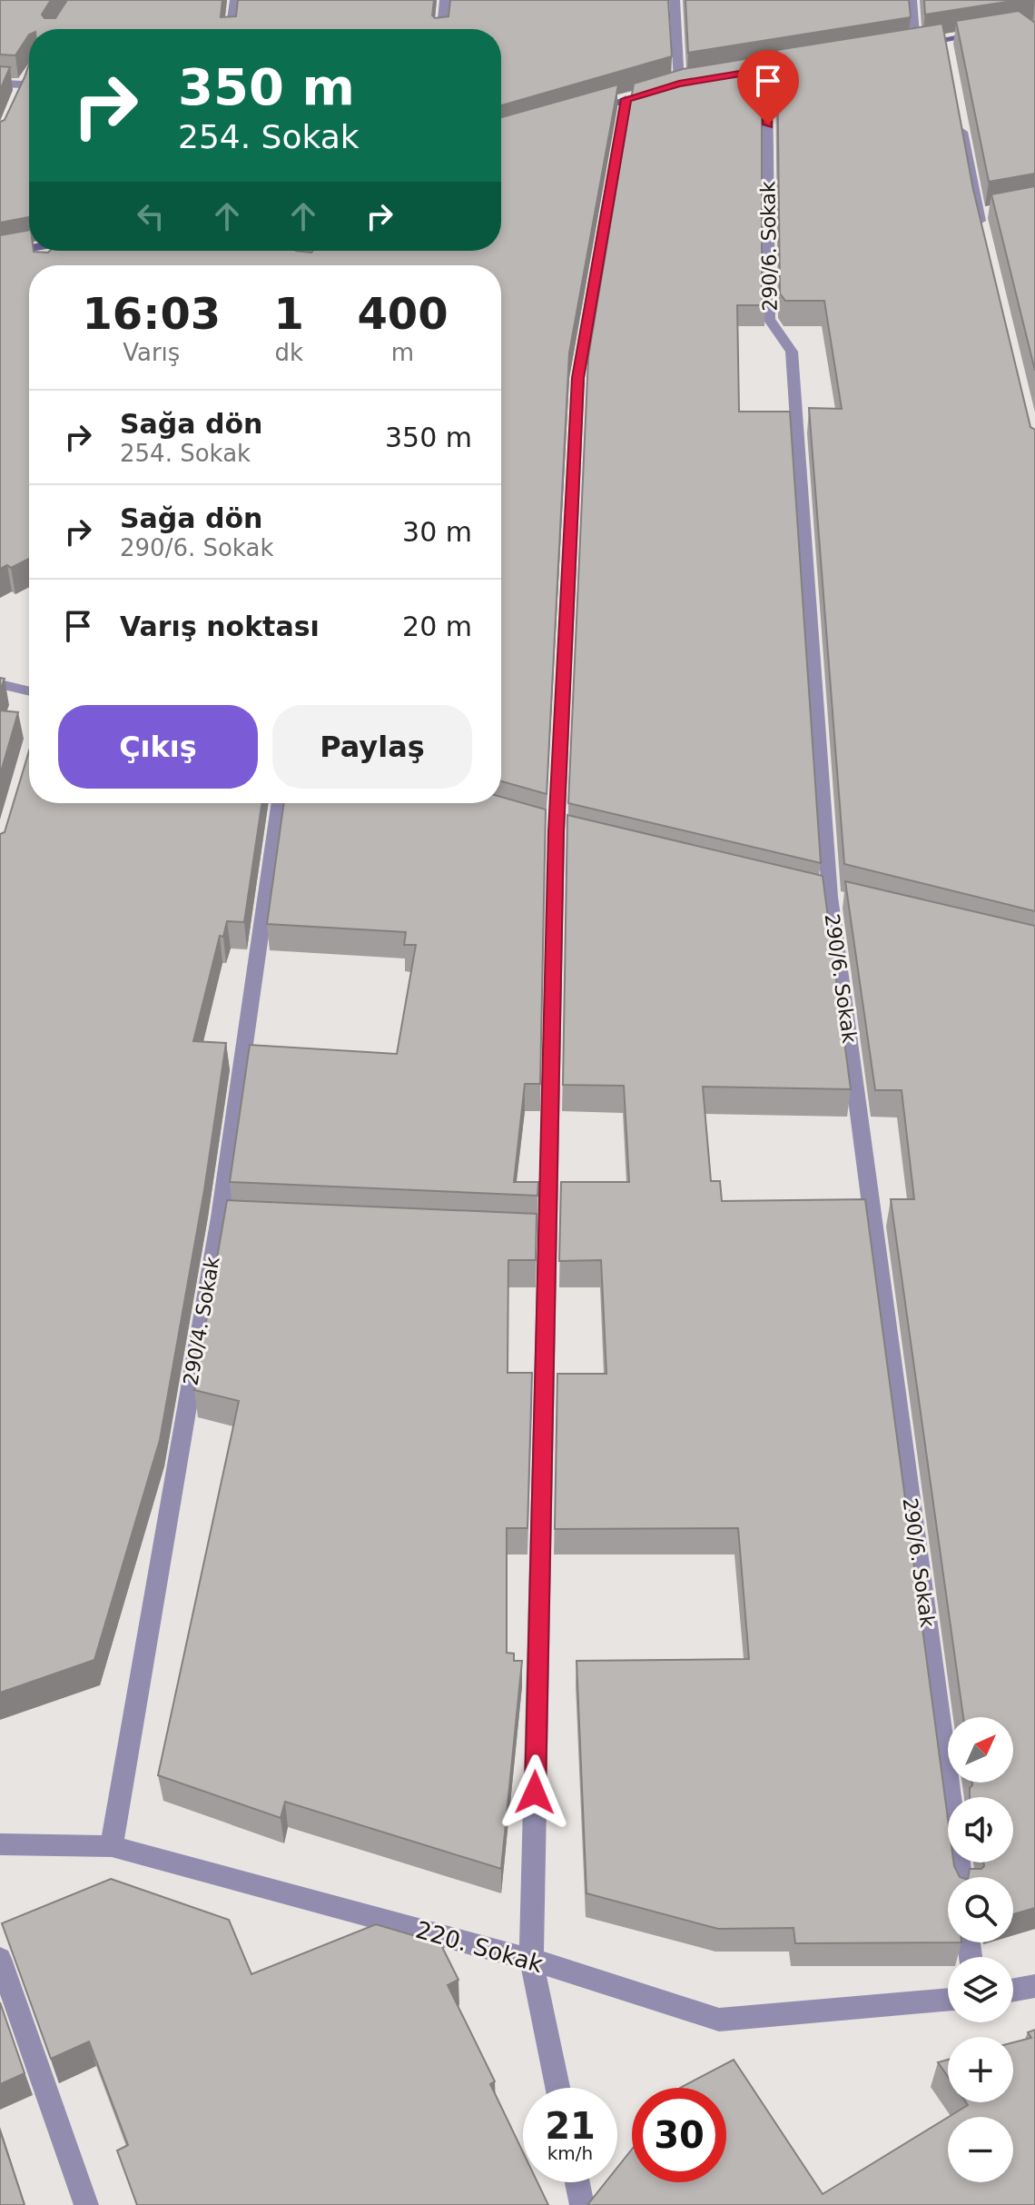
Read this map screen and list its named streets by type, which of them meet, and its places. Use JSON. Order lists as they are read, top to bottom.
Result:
{
  "streets": {
    "street": ["290/6. Sokak", "290/4. Sokak", "220. Sokak"]
  },
  "crossings": [
    ["290/4. Sokak", "220. Sokak"]
  ],
  "north": "top right",
  "page": {
    "turn": ["350 m", "254. Sokak"],
    "eta": [
      "16:03",
      "Varış",
      "1",
      "dk",
      "400",
      "m"
    ],
    "list": [
      {
        "name": "Sağa dön",
        "note": "254. Sokak",
        "value": "350 m"
      },
      {
        "name": "Sağa dön",
        "note": "290/6. Sokak",
        "value": "30 m"
      },
      {
        "name": "Varış noktası",
        "value": "20 m"
      }
    ],
    "buttons": ["Çıkış", "Paylaş"],
    "map_buttons": ["+", "−"],
    "speed": "21 km/h",
    "limit": "30"
  }
}
